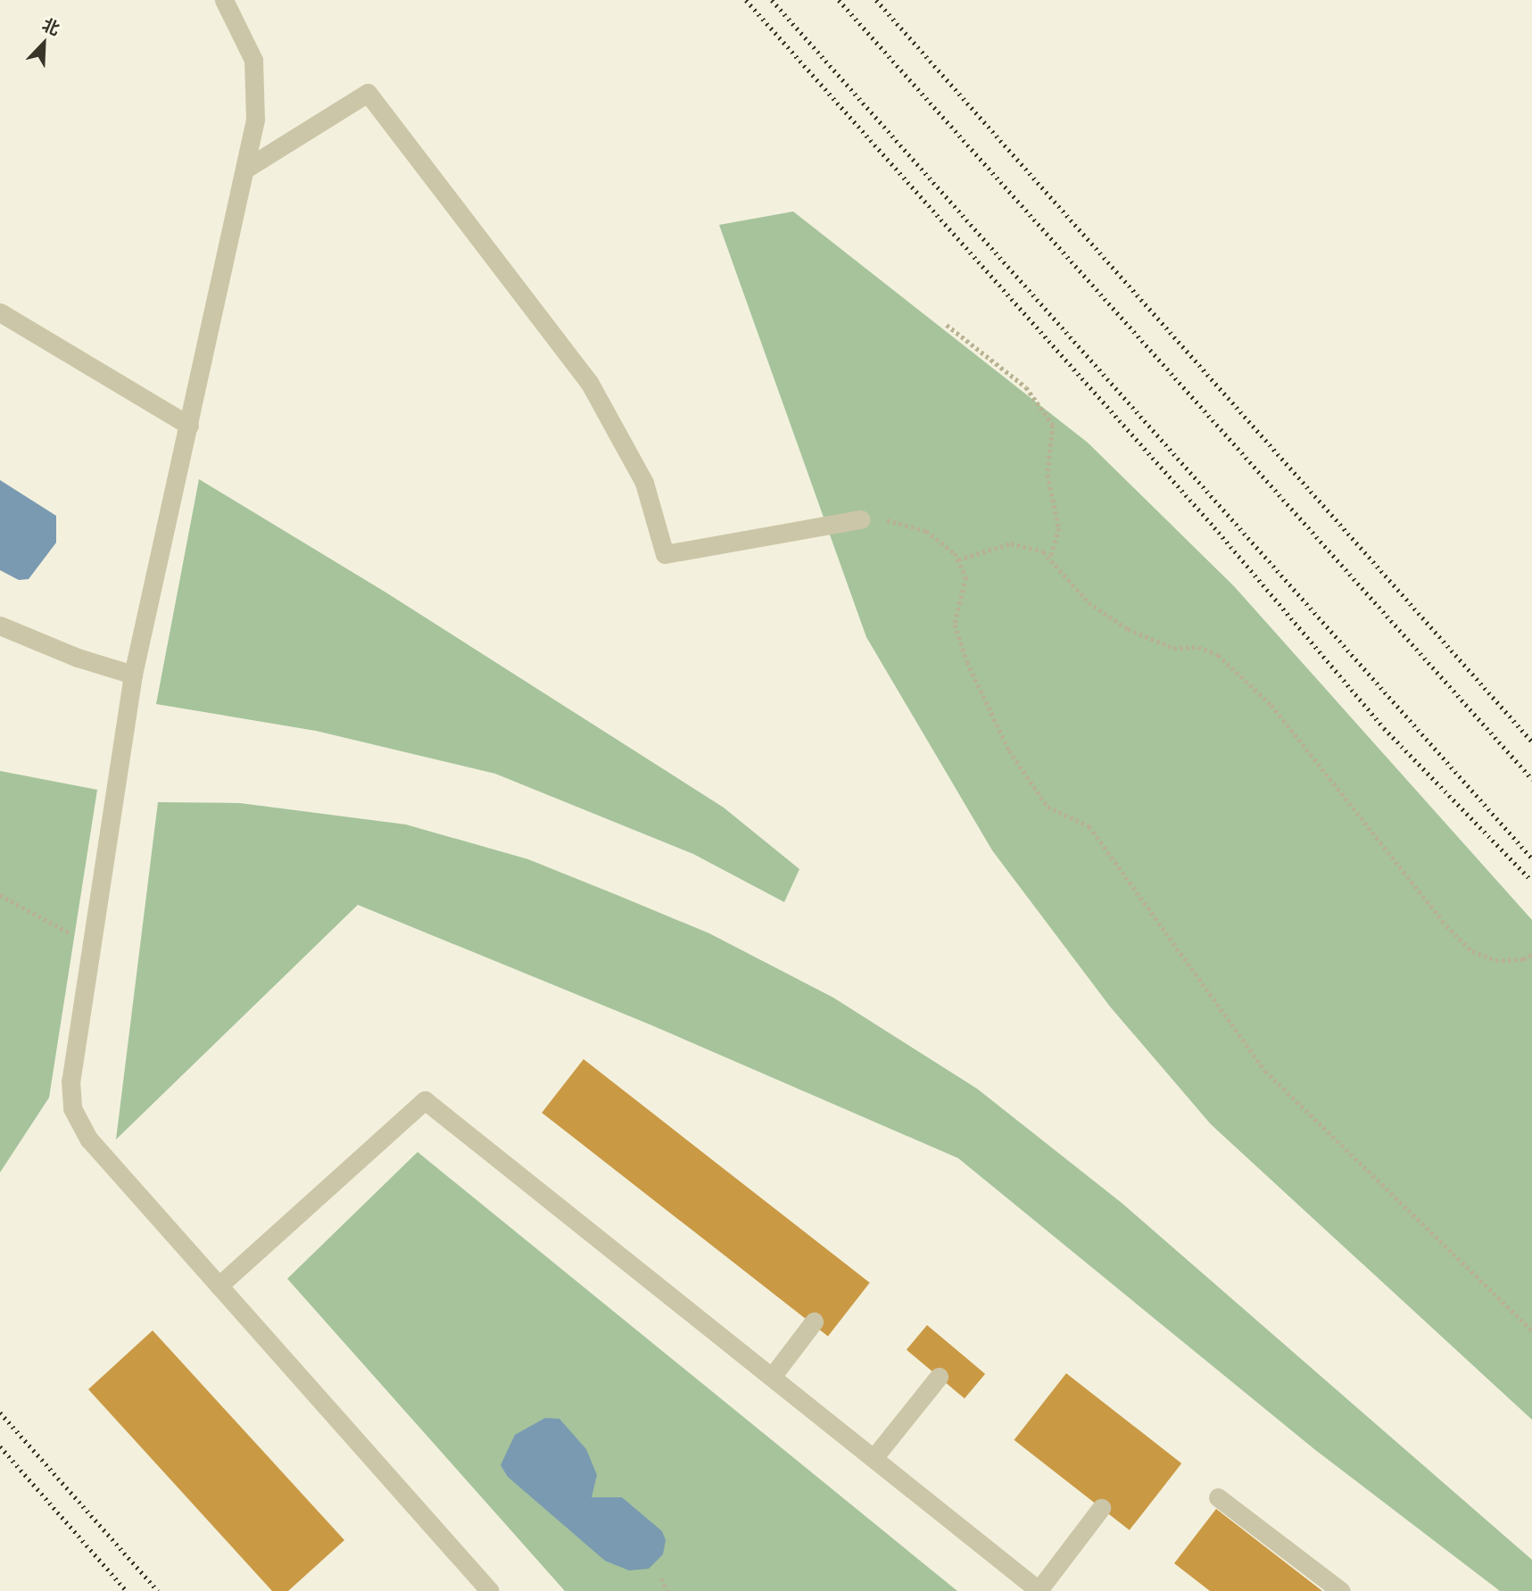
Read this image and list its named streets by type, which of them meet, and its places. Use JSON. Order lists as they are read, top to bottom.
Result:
{
  "north": "top right"
}
